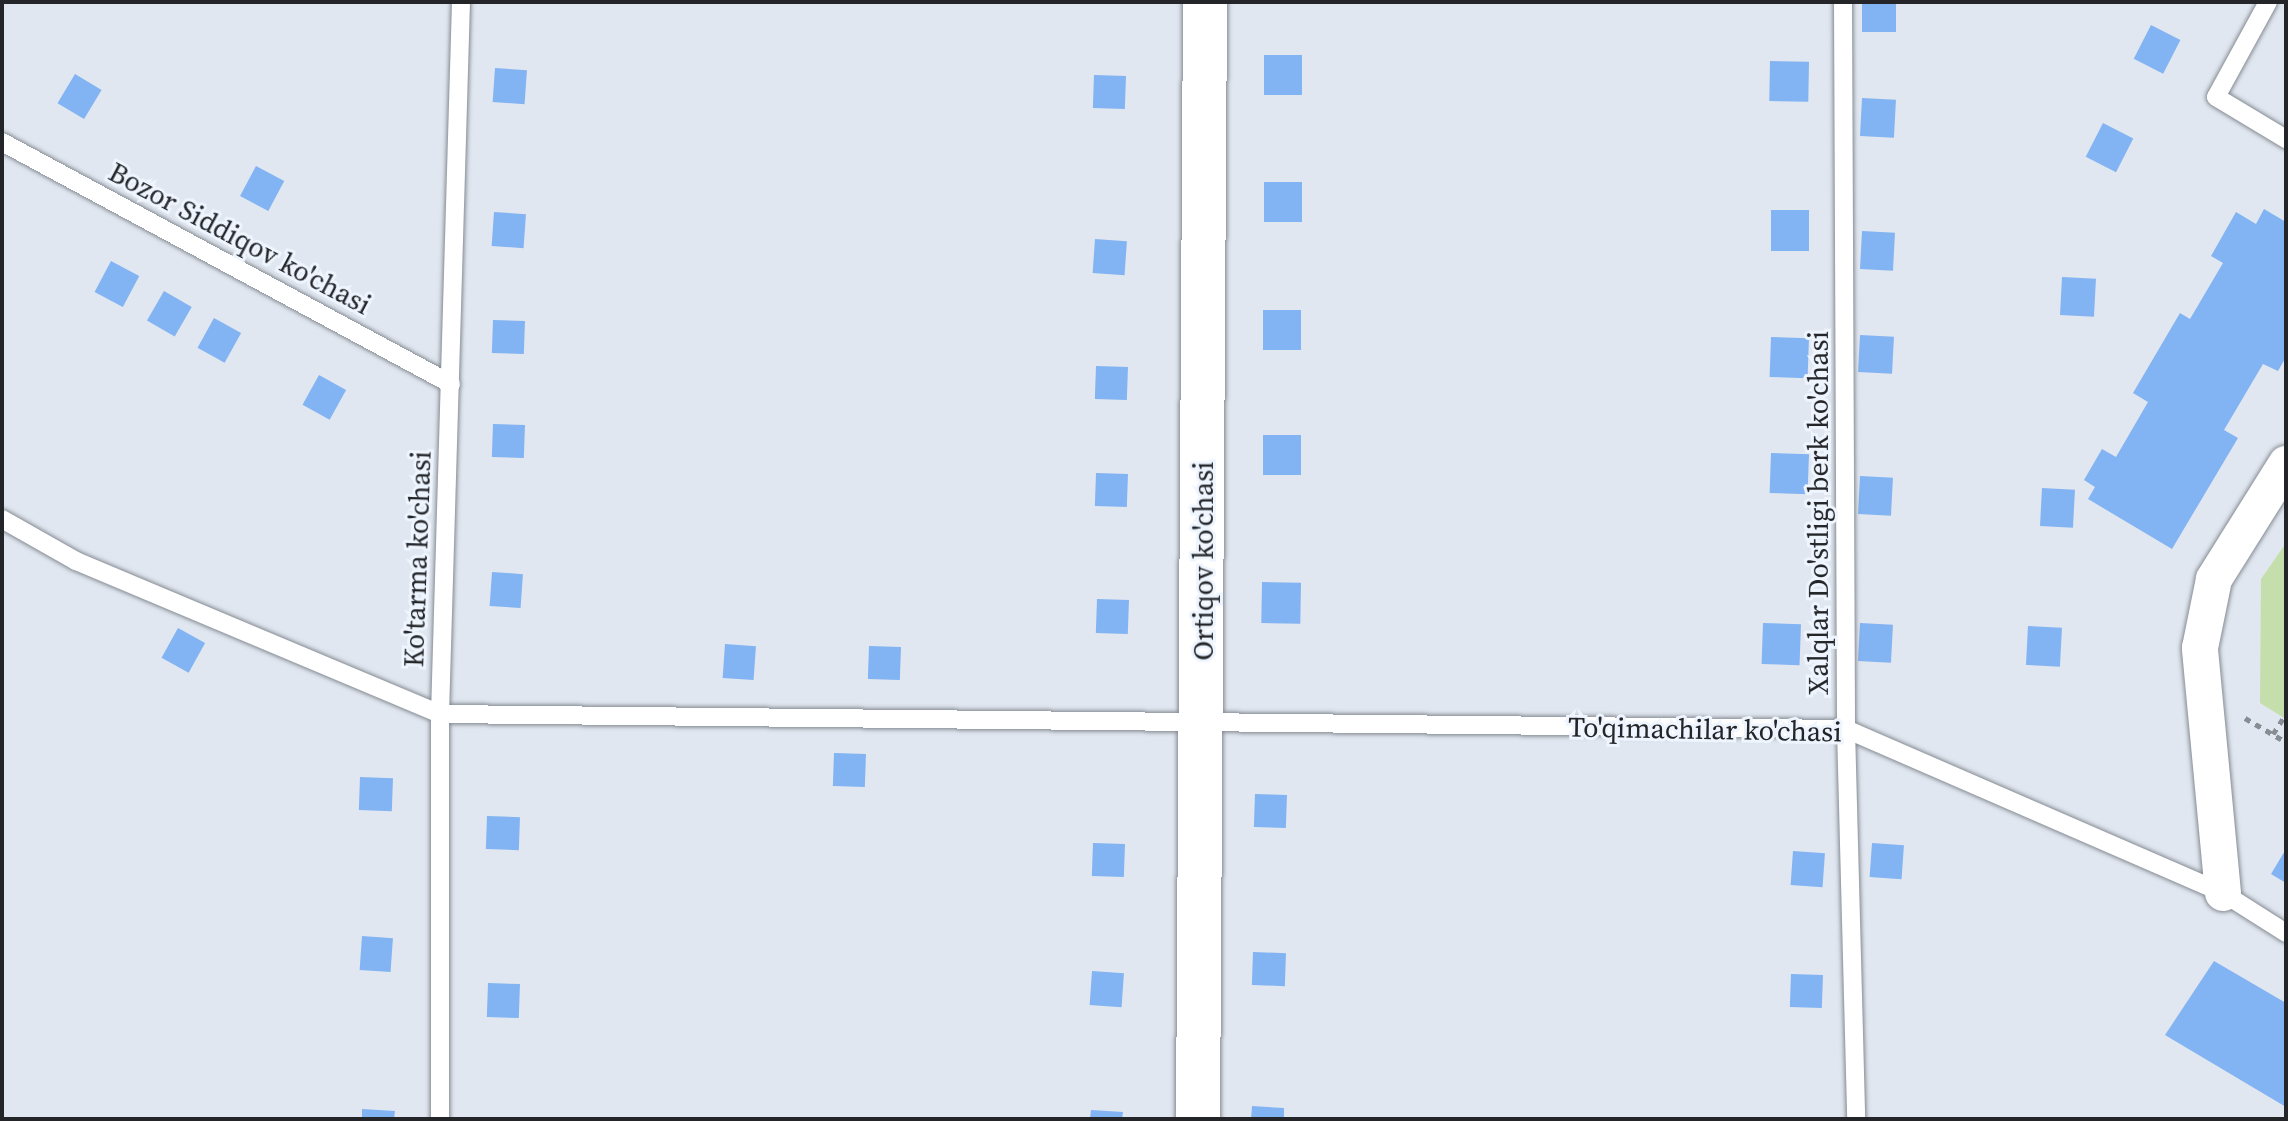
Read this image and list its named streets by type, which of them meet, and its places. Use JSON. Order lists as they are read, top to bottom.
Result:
{
  "streets": {
    "street": ["Ortiqov ko'chasi"],
    "lane": [
      "Bozor Siddiqov ko'chasi",
      "Xalqlar Do'stligi berk ko'chasi",
      "Ko'tarma ko'chasi",
      "To'qimachilar ko'chasi"
    ]
  },
  "crossings": [
    ["Bozor Siddiqov ko'chasi", "Ko'tarma ko'chasi"],
    ["Xalqlar Do'stligi berk ko'chasi", "To'qimachilar ko'chasi"],
    ["Ko'tarma ko'chasi", "To'qimachilar ko'chasi"],
    ["Ortiqov ko'chasi", "To'qimachilar ko'chasi"]
  ]
}
